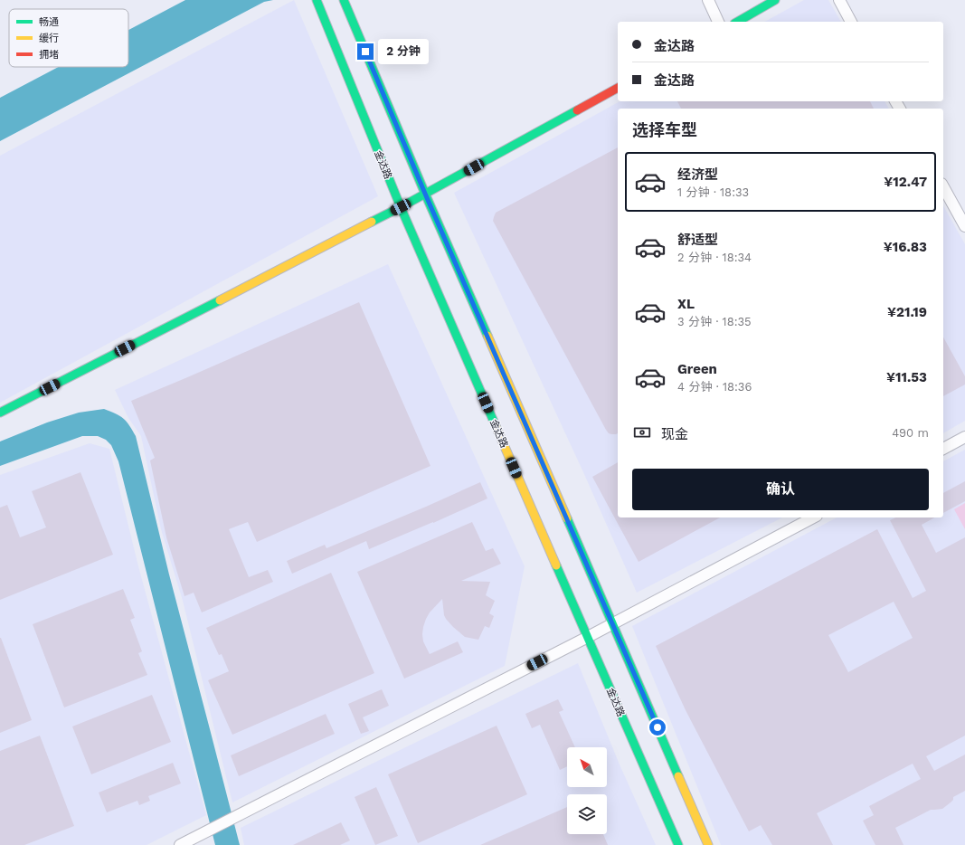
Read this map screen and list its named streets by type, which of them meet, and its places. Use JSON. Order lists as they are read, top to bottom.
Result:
{
  "streets": {
    "street": ["金达路"]
  },
  "legend": ["畅通", "缓行", "拥堵"],
  "north": "top left",
  "page": {
    "banner": ["金达路", "金达路"],
    "bubble": "2 分钟",
    "heading": "选择车型",
    "list": [
      {
        "name": "经济型",
        "note": "1 分钟 · 18:33",
        "value": "¥12.47"
      },
      {
        "name": "舒适型",
        "note": "2 分钟 · 18:34",
        "value": "¥16.83"
      },
      {
        "name": "XL",
        "note": "3 分钟 · 18:35",
        "value": "¥21.19"
      },
      {
        "name": "Green",
        "note": "4 分钟 · 18:36",
        "value": "¥11.53"
      }
    ],
    "pay": ["现金", "490 m"],
    "buttons": "确认"
  }
}
